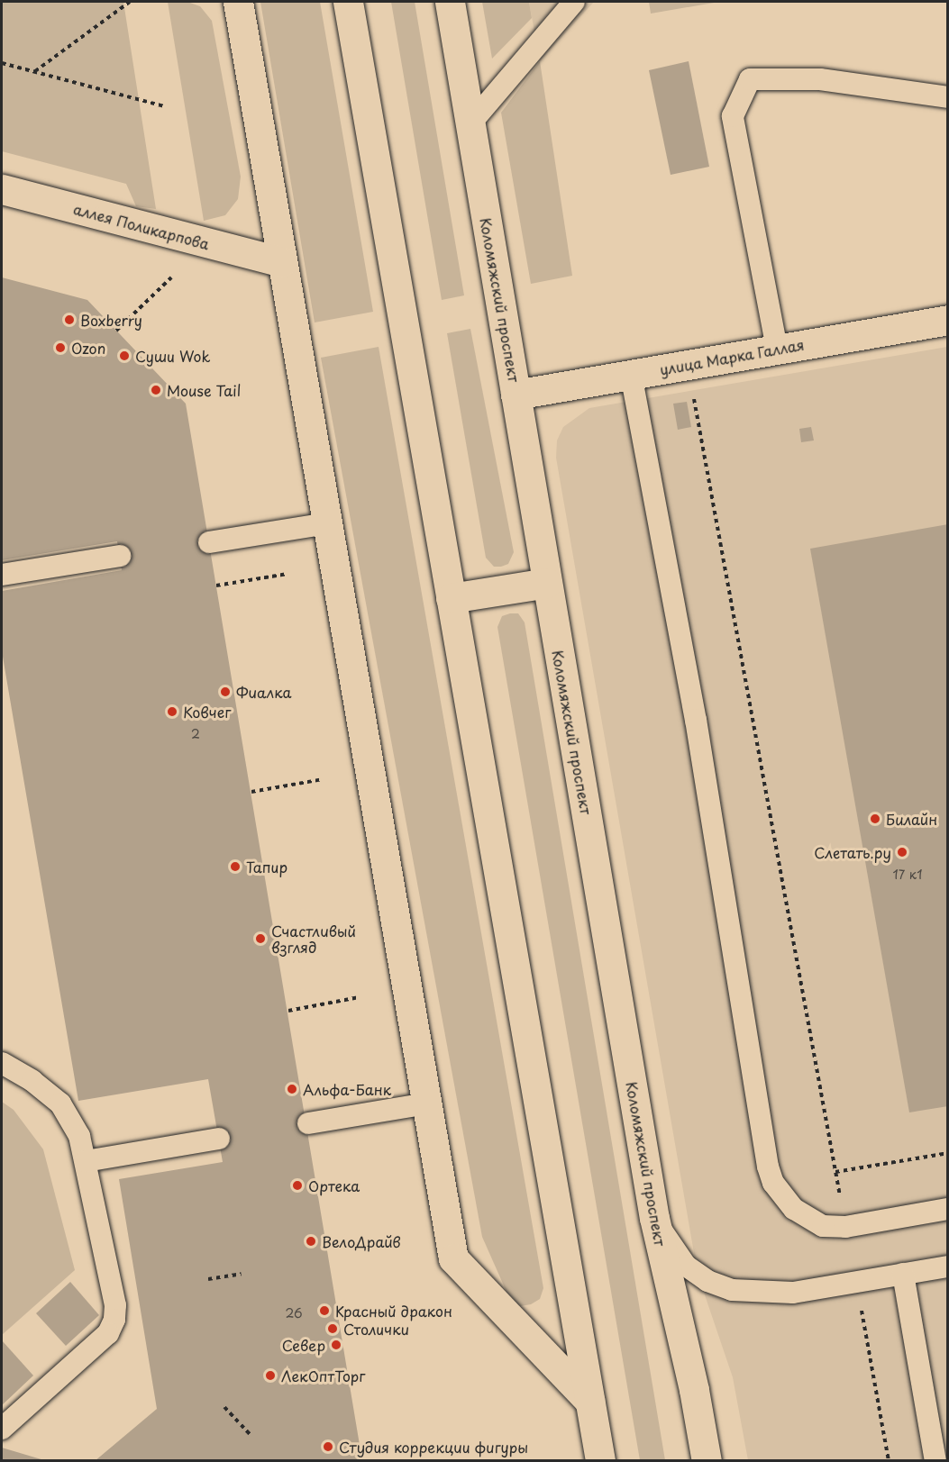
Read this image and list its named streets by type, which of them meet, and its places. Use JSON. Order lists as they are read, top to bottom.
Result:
{
  "streets": {
    "main road": ["аллея Поликарпова", "Коломяжский проспект", "улица Марка Галлая"]
  },
  "crossings": [
    ["Коломяжский проспект", "улица Марка Галлая"]
  ],
  "places": [
    "Boxberry",
    "Ozon",
    "Суши Wok",
    "Mouse Tail",
    "Фиалка",
    "Ковчег",
    "Билайн",
    "Слетать.ру",
    "Тапир",
    "Счастливый взгляд",
    "Альфа-Банк",
    "Ортека",
    "ВелоДрайв",
    "Красный дракон",
    "Столички",
    "Север",
    "ЛекОптТорг",
    "Студия коррекции фигуры"
  ],
  "house_numbers": ["2", "17 к1", "26"]
}
